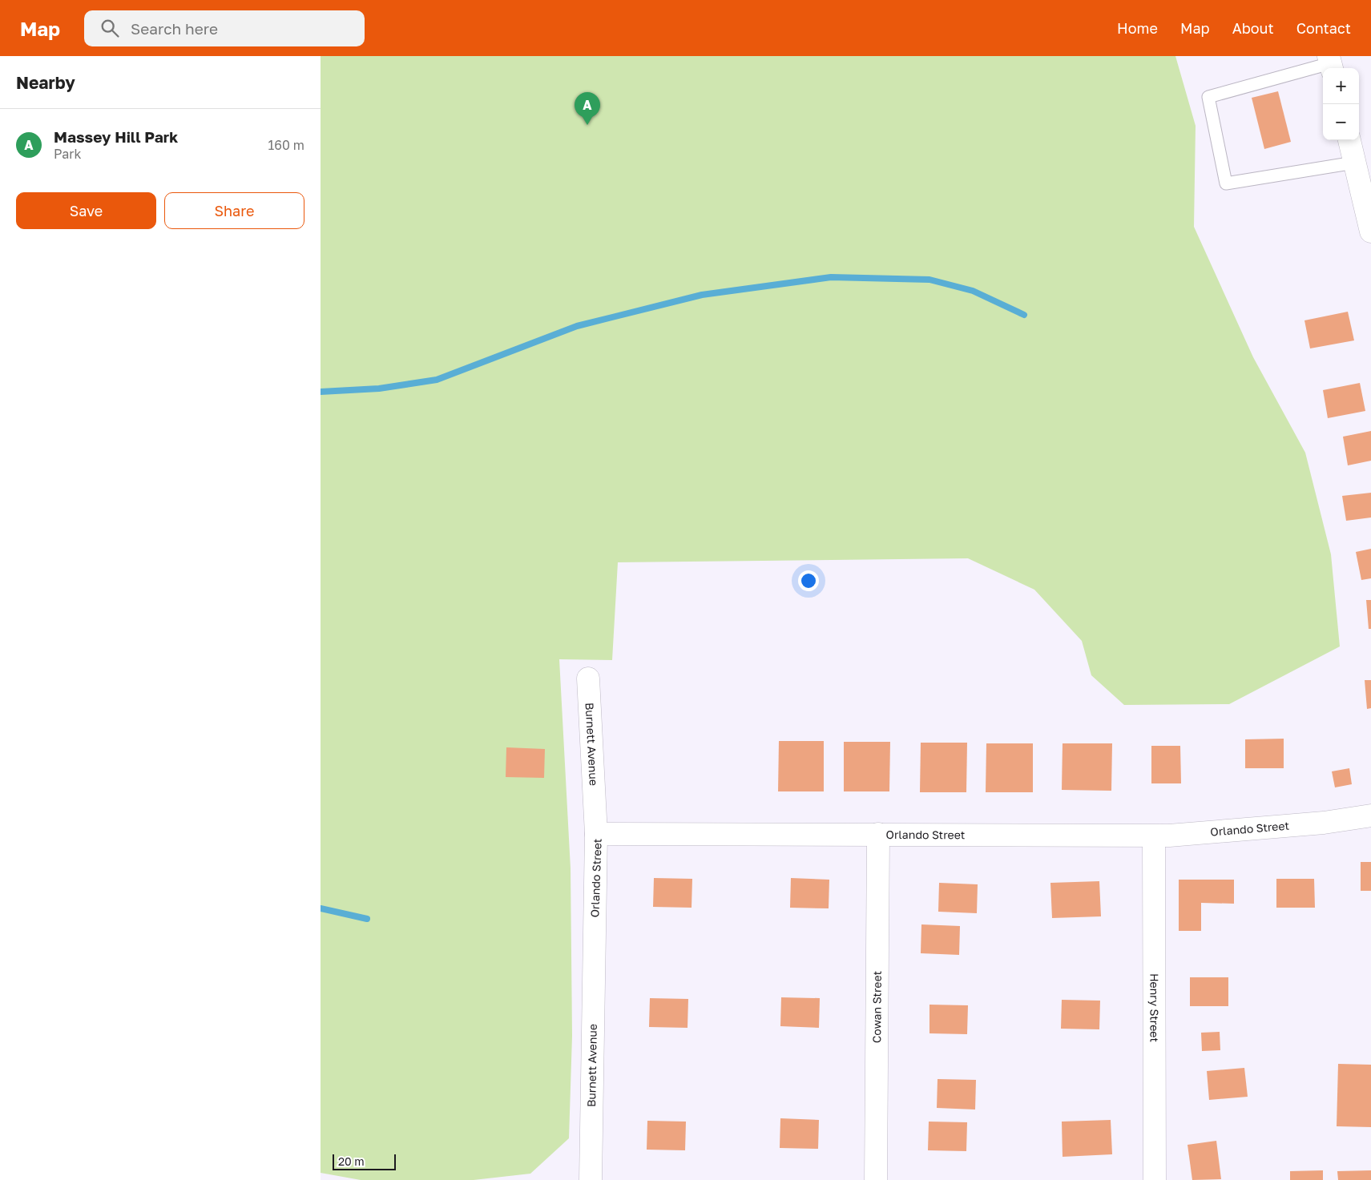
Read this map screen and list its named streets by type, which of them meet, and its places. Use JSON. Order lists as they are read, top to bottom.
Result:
{
  "streets": {
    "street": [
      "Burnett Avenue",
      "Orlando Street",
      "Cowan Street",
      "Henry Street"
    ]
  },
  "crossings": [
    ["Burnett Avenue", "Orlando Street"],
    ["Orlando Street", "Cowan Street"],
    ["Orlando Street", "Henry Street"]
  ],
  "scale_bar": "20 m",
  "page": {
    "header": "Map",
    "search": "Search here",
    "nav": [
      "Home",
      "Map",
      "About",
      "Contact"
    ],
    "heading": "Nearby",
    "map_buttons": ["+", "−"],
    "pins": "A",
    "list": [
      {
        "mark": "A",
        "name": "Massey Hill Park",
        "note": "Park",
        "value": "160 m"
      }
    ],
    "buttons": ["Save", "Share"],
    "scale": "20 m"
  }
}
